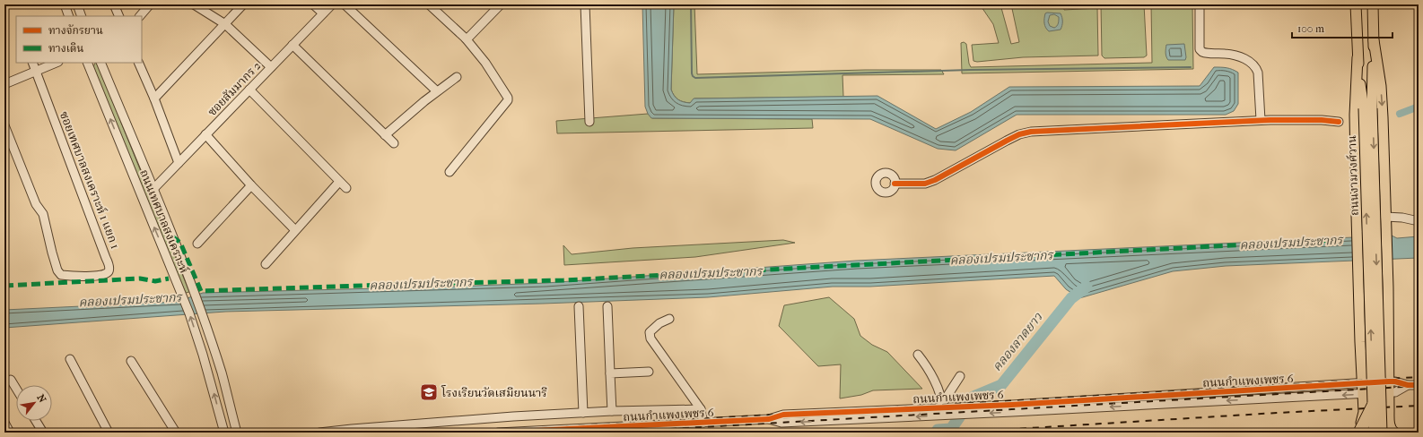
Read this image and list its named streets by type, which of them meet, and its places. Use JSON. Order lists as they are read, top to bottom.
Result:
{
  "streets": {
    "main road": ["ถนนงามวงศ์วาน"],
    "street": [
      "ซอยสัมมากร 2",
      "ซอยเทศบาลสงเคราะห์ 1 แยก 1",
      "ถนนเทศบาลสงเคราะห์",
      "ถนนกำแพงเพชร 6"
    ]
  },
  "crossings": [
    ["ซอยสัมมากร 2", "ถนนเทศบาลสงเคราะห์"]
  ],
  "water": ["คลองเปรมประชากร", "คลองลาดยาว"],
  "places": {
    "school or university": ["โรงเรียนวัดเสมียนนารี"]
  },
  "legend": ["ทางจักรยาน", "ทางเดิน"],
  "scale_bar": "100 m",
  "north": "top right"
}
